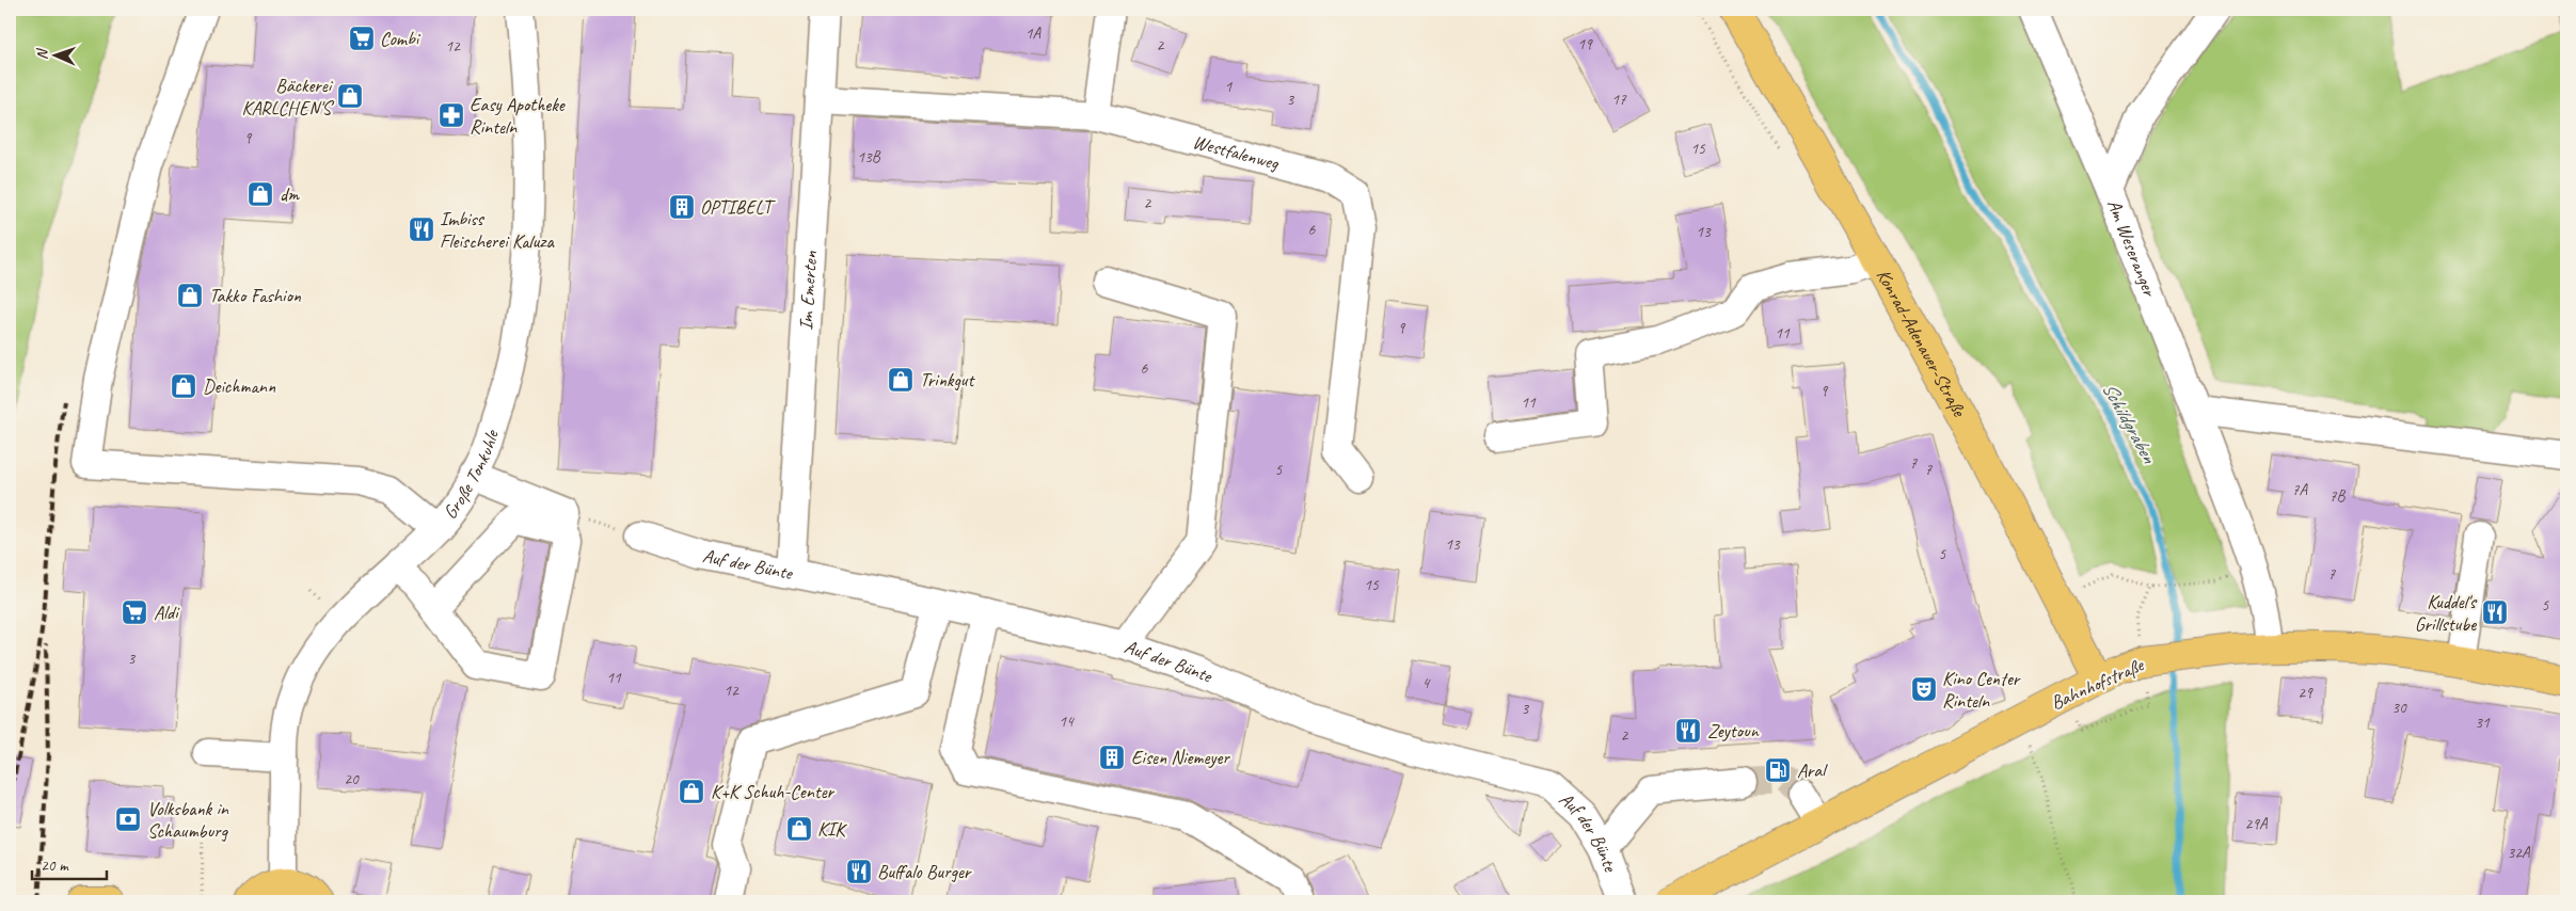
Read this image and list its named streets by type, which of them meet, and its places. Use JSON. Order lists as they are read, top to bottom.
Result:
{
  "streets": {
    "main road": ["Konrad-Adenauer-Straße", "Bahnhofstraße"],
    "street": [
      "Westfalenweg",
      "Am Weseranger",
      "Im Emerten",
      "Große Tonkuhle",
      "Auf der Bünte"
    ]
  },
  "crossings": [
    ["Westfalenweg", "Im Emerten"],
    ["Am Weseranger", "Bahnhofstraße"],
    ["Im Emerten", "Auf der Bünte"],
    ["Konrad-Adenauer-Straße", "Bahnhofstraße"]
  ],
  "water": ["Schildgraben"],
  "places": {
    "supermarket": ["Combi", "Aldi"],
    "shop": [
      "Bäckerei KARLCHEN'S",
      "dm",
      "Takko Fashion",
      "Trinkgut",
      "Deichmann",
      "K+K Schuh-Center",
      "KIK"
    ],
    "pharmacy": ["Easy Apotheke Rinteln"],
    "building": ["OPTIBELT", "Eisen Niemeyer"],
    "restaurant": [
      "Imbiss Fleischerei Kaluza",
      "Kuddel's Grillstube",
      "Zeytoun",
      "Buffalo Burger"
    ],
    "theatre": ["Kino Center Rinteln"],
    "fuel station": ["Aral"],
    "bank": ["Volksbank in Schaumburg"]
  },
  "house_numbers": [
    "1A",
    "19",
    "2",
    "12",
    "1",
    "3",
    "17",
    "9",
    "15",
    "13B",
    "2",
    "6",
    "13",
    "9",
    "11",
    "6",
    "9",
    "11",
    "7",
    "5",
    "7",
    "7A",
    "7B",
    "13",
    "5",
    "7",
    "15",
    "5",
    "3",
    "11",
    "4",
    "12",
    "29",
    "30",
    "3",
    "14",
    "31",
    "2",
    "20",
    "29A",
    "32A"
  ],
  "scale_bar": "20 m",
  "north": "left"
}
